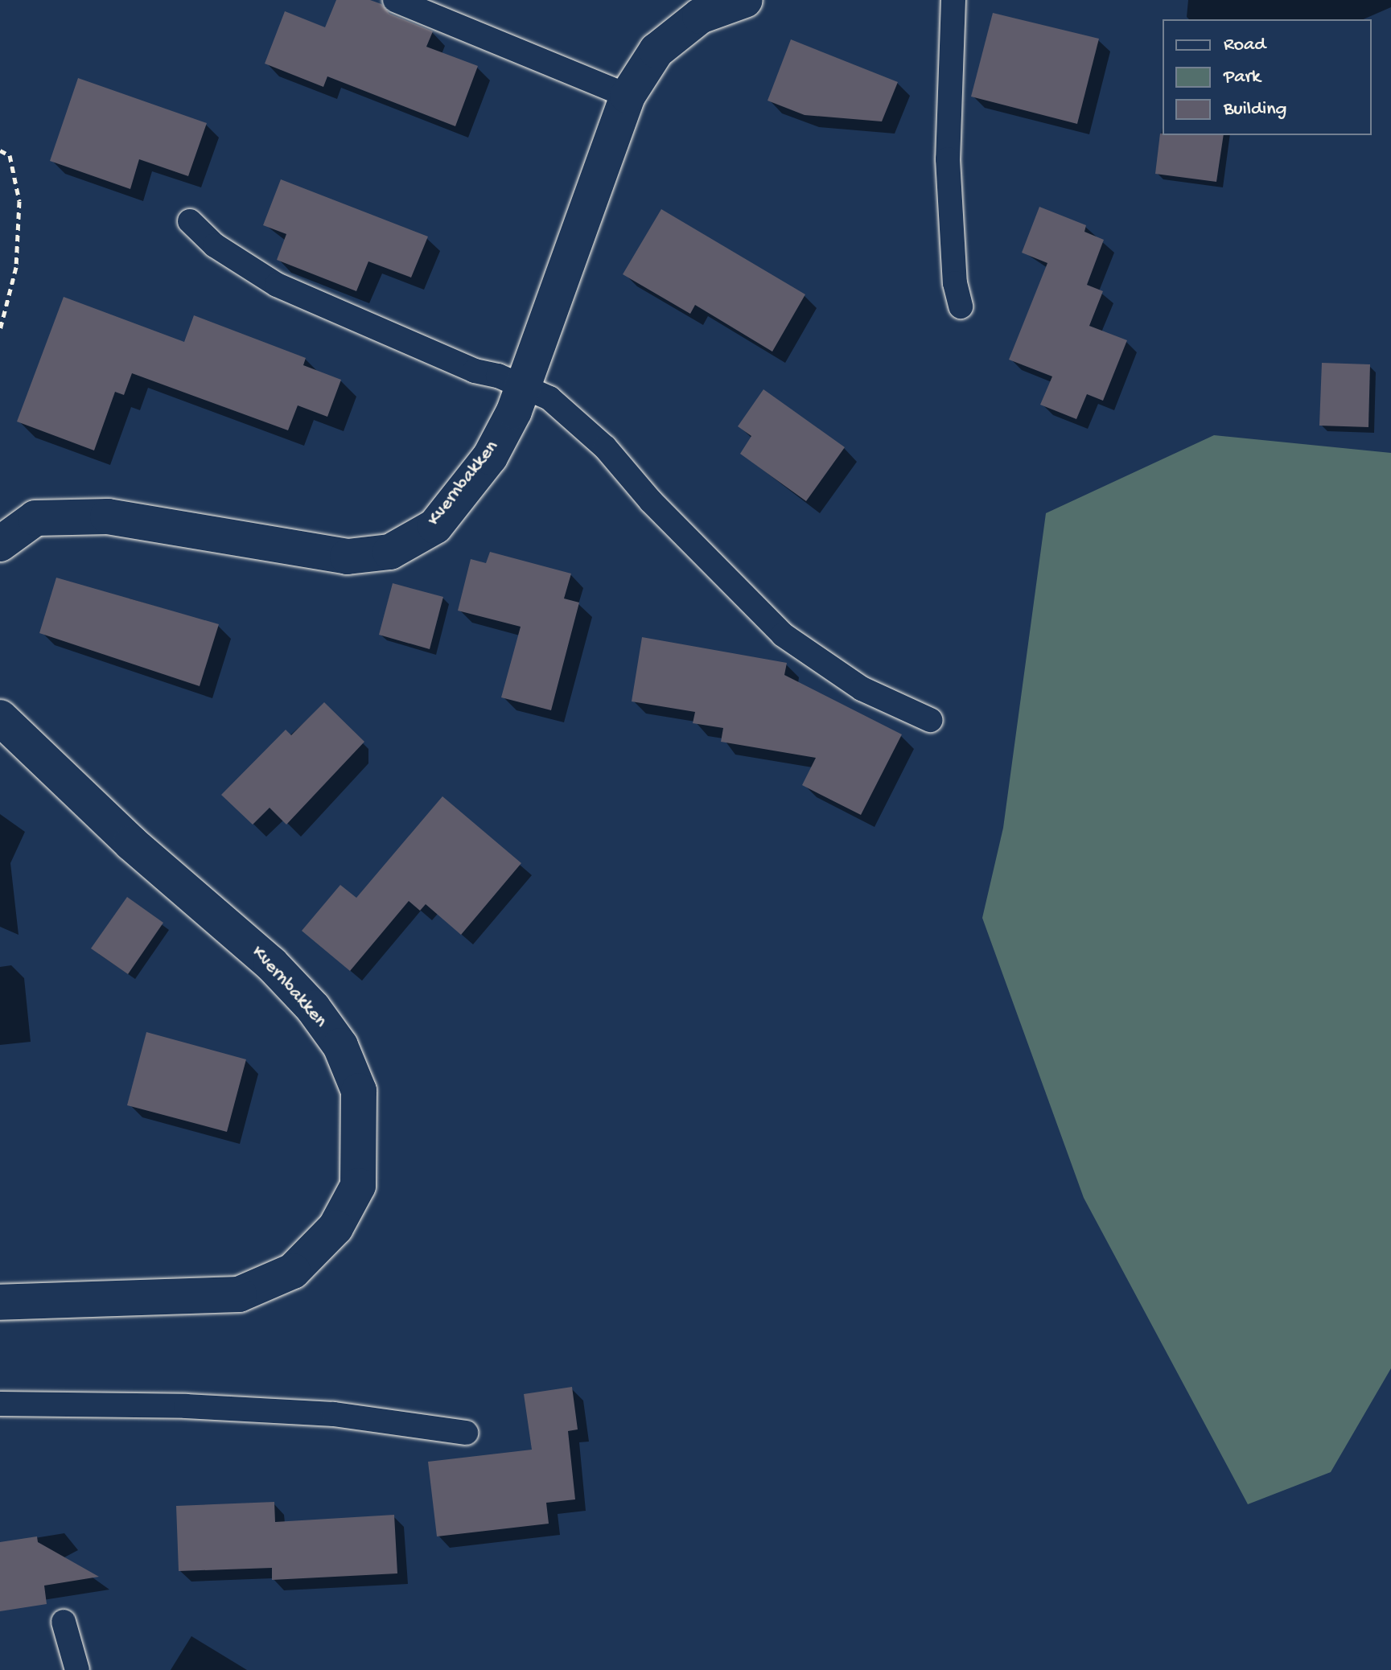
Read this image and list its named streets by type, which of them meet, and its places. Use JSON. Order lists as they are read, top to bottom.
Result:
{
  "streets": {
    "street": ["Kvernbakken"]
  },
  "legend": ["Road", "Park", "Building"]
}
